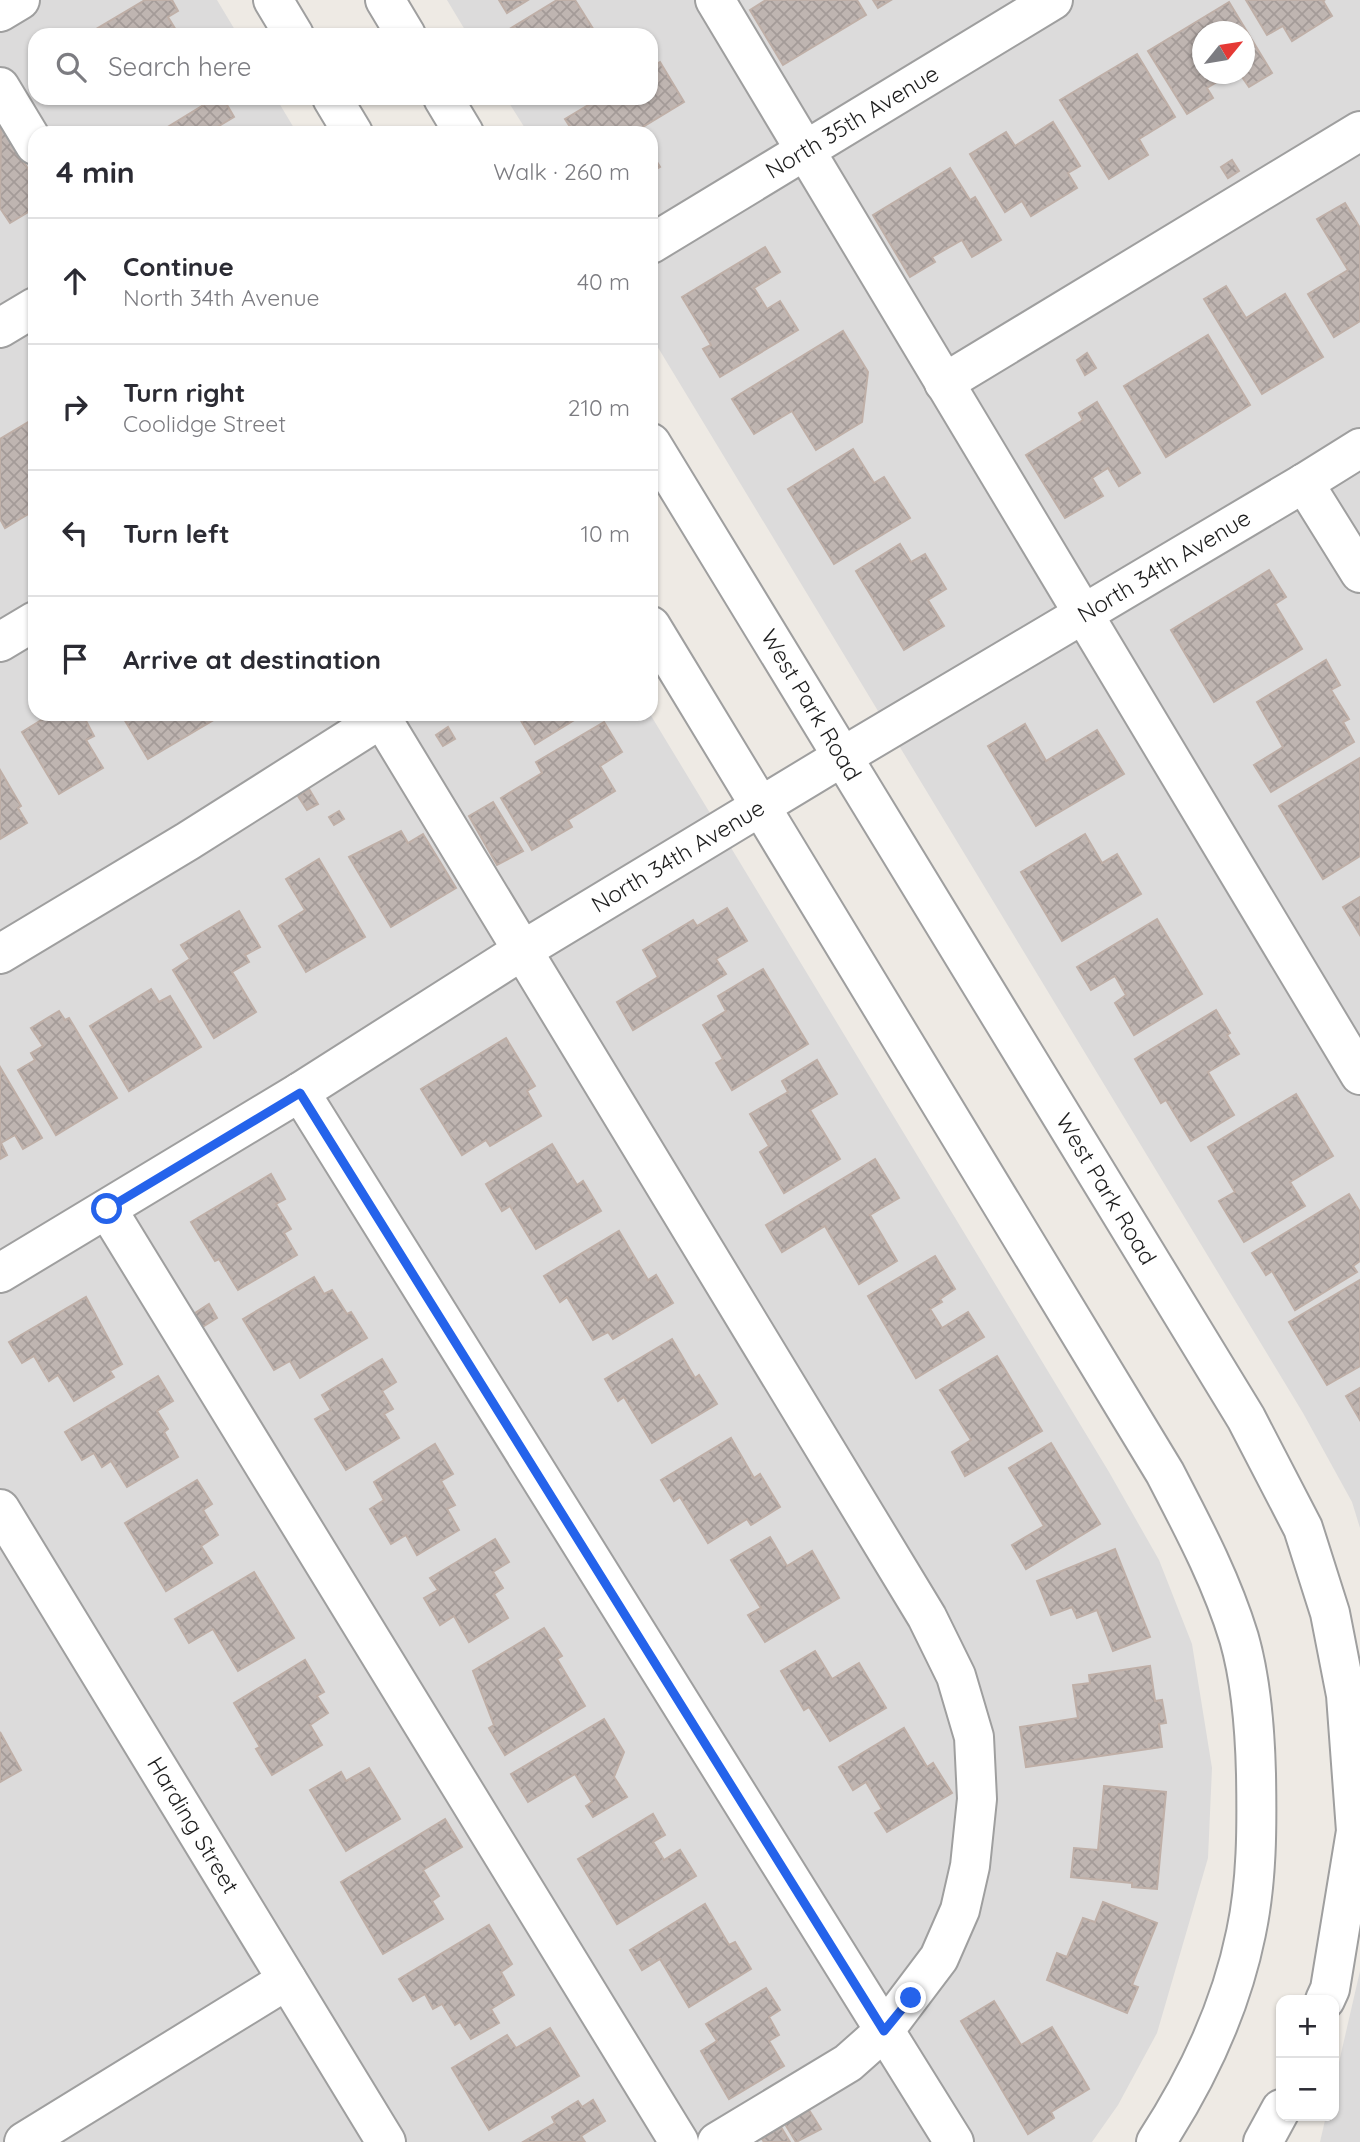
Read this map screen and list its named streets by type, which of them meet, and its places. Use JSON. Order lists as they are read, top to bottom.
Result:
{
  "streets": {
    "street": [
      "North 35th Avenue",
      "North 34th Avenue",
      "West Park Road",
      "Harding Street"
    ]
  },
  "crossings": [
    ["North 34th Avenue", "West Park Road"]
  ],
  "north": "top right",
  "page": {
    "search": "Search here",
    "heading": ["4 min", "Walk · 260 m"],
    "list": [
      ["Continue", "North 34th Avenue", "40 m"],
      ["Turn right", "Coolidge Street", "210 m"],
      ["Turn left", "10 m"],
      "Arrive at destination"
    ],
    "map_buttons": ["+", "−"]
  }
}
